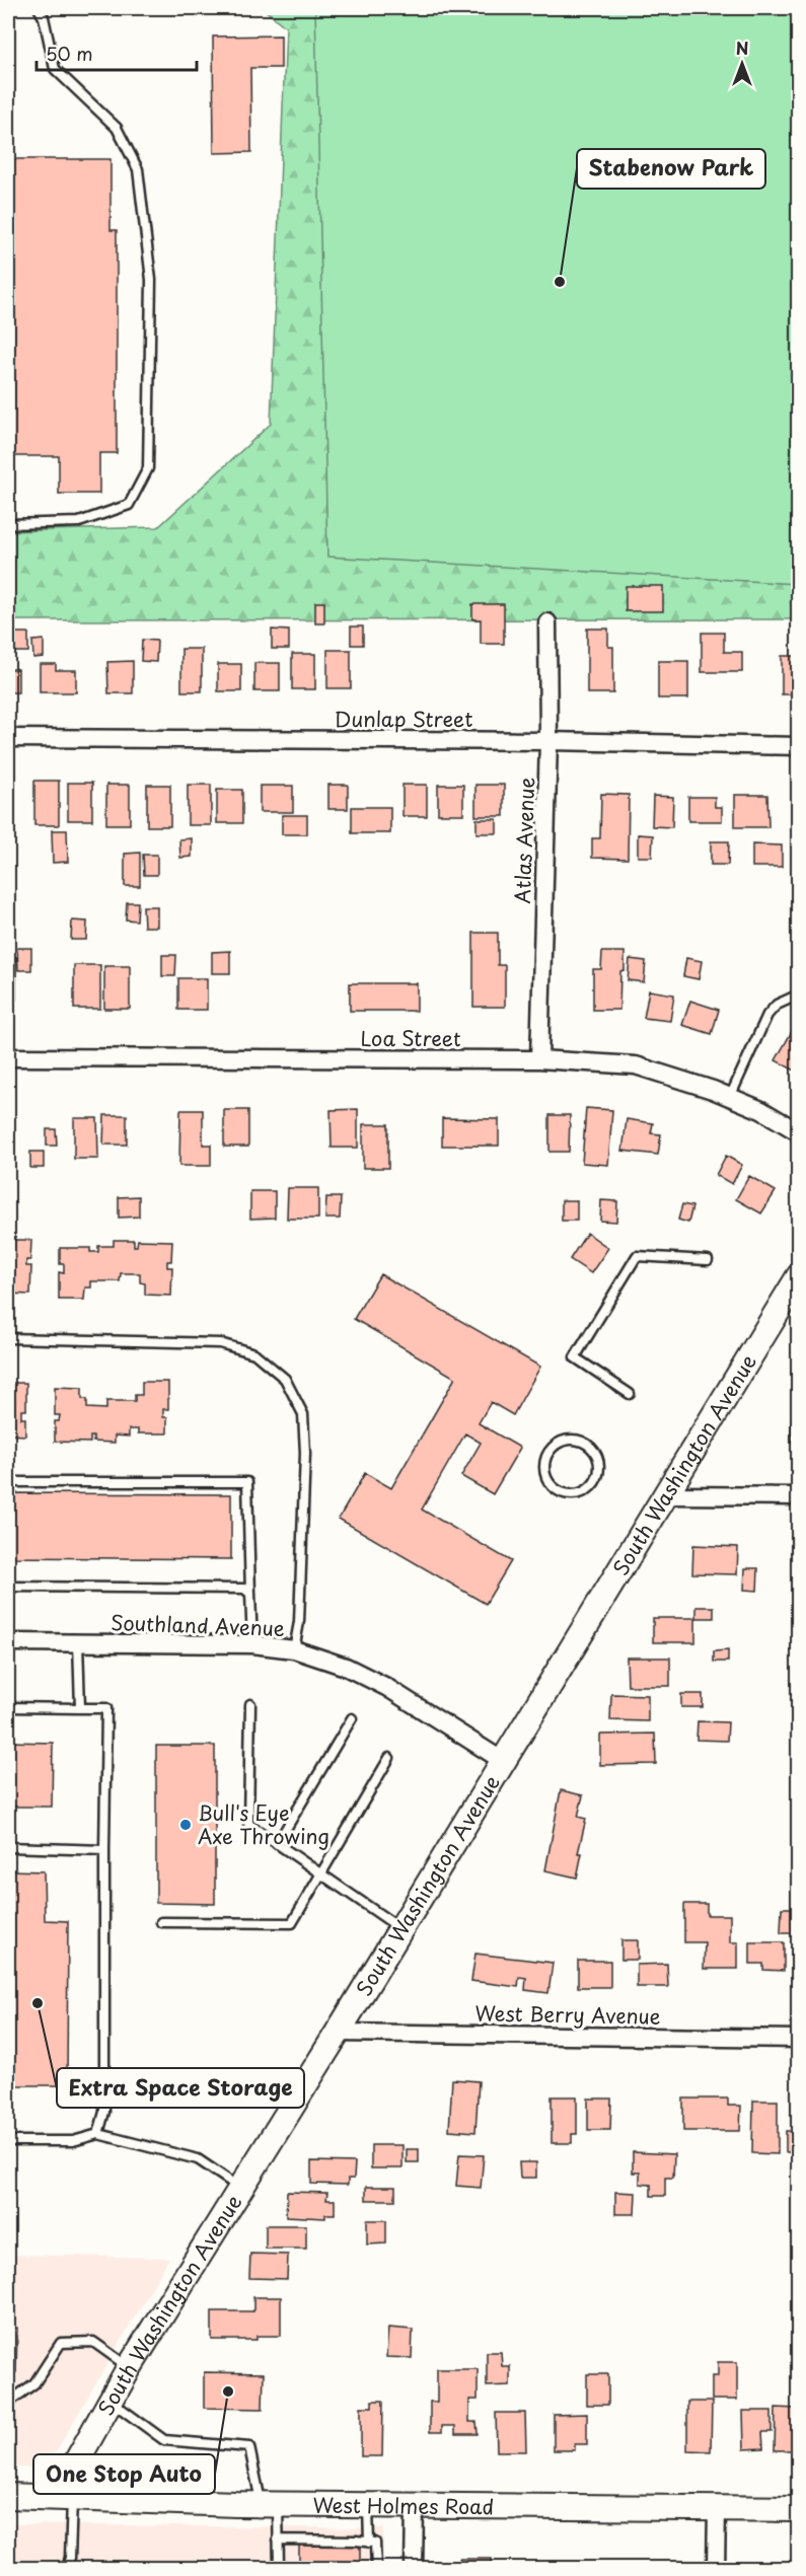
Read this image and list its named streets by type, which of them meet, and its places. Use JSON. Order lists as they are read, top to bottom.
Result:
{
  "streets": {
    "street": [
      "Dunlap Street",
      "Atlas Avenue",
      "Loa Street",
      "South Washington Avenue",
      "Southland Avenue",
      "West Berry Avenue",
      "West Holmes Road"
    ]
  },
  "crossings": [
    ["Dunlap Street", "Atlas Avenue"],
    ["Atlas Avenue", "Loa Street"],
    ["South Washington Avenue", "Southland Avenue"],
    ["South Washington Avenue", "West Berry Avenue"],
    ["South Washington Avenue", "West Holmes Road"]
  ],
  "places": [
    "Stabenow Park",
    "Bull's Eye Axe Throwing",
    "Extra Space Storage",
    "One Stop Auto"
  ],
  "scale_bar": "50 m",
  "north": "top"
}
